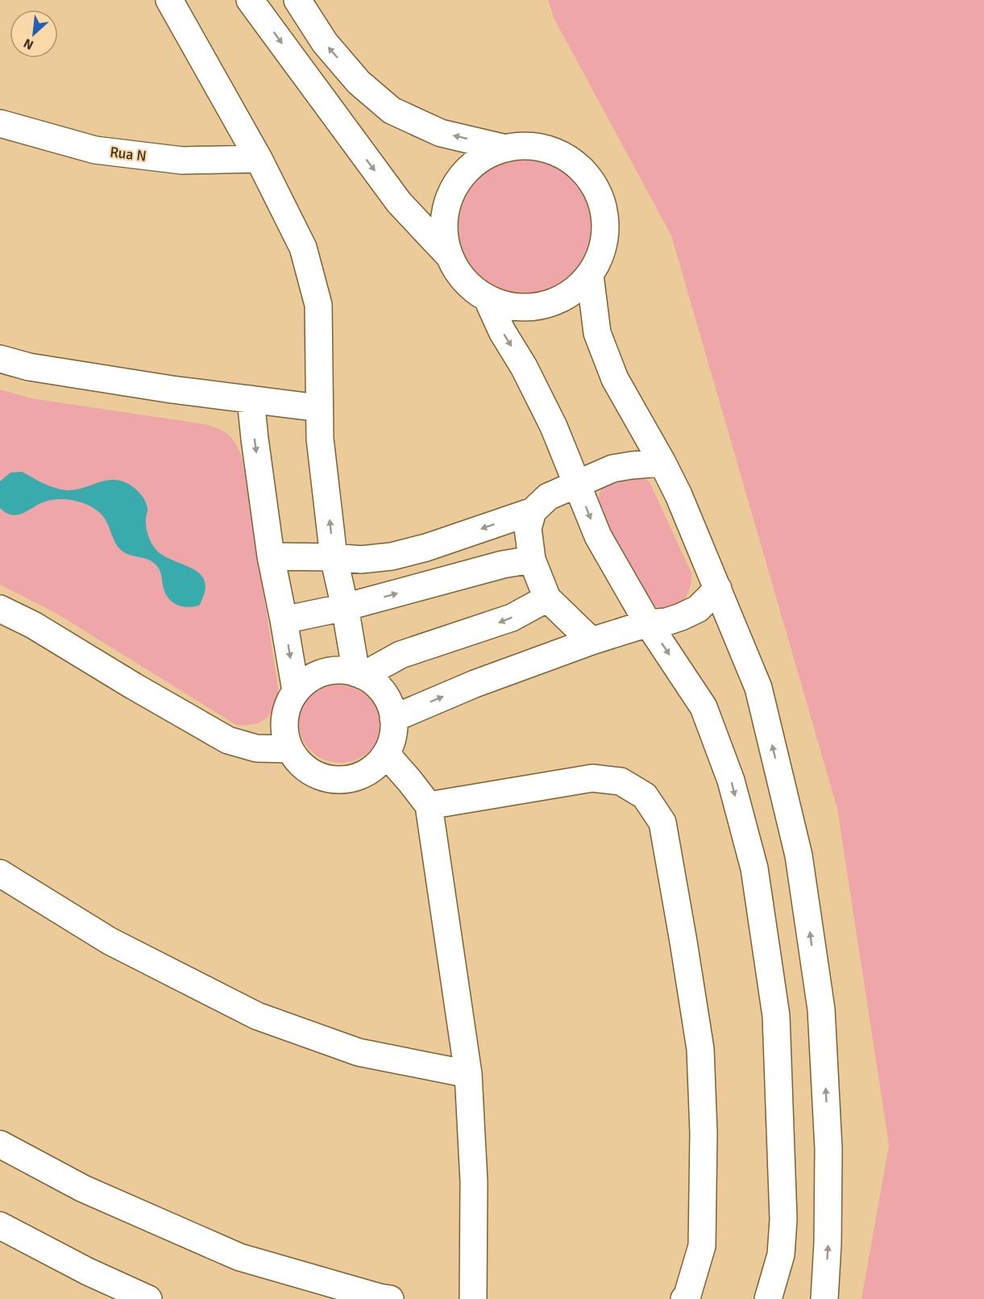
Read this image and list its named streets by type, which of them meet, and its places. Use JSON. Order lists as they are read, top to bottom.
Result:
{
  "streets": {
    "street": ["Rua N"]
  },
  "north": "bottom left"
}
